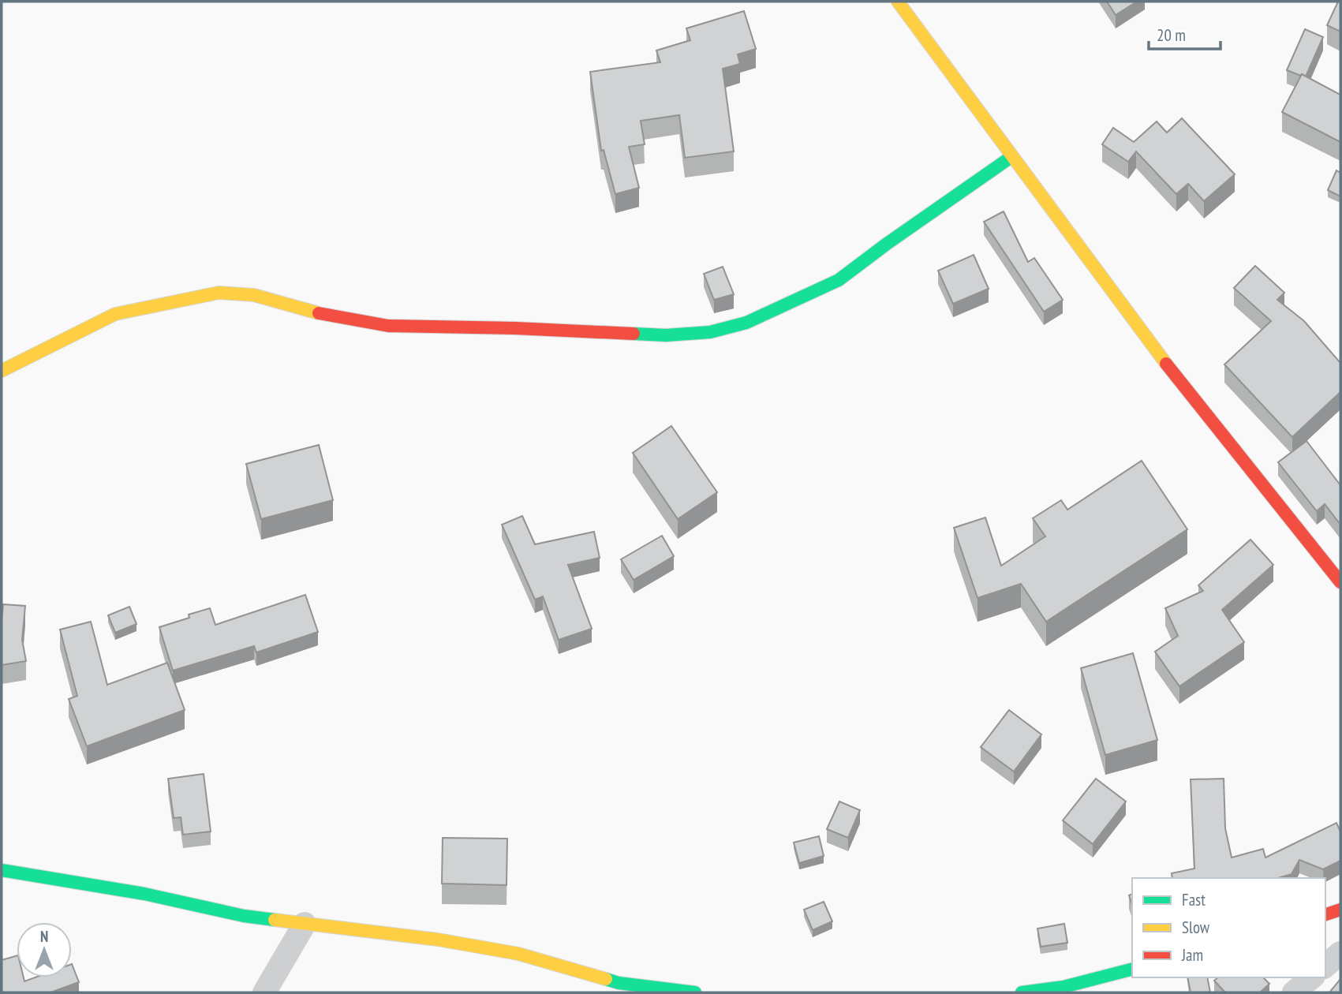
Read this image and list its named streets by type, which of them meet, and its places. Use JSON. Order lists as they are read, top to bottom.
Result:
{
  "legend": ["Fast", "Slow", "Jam"],
  "scale_bar": "20 m",
  "north": "top"
}
